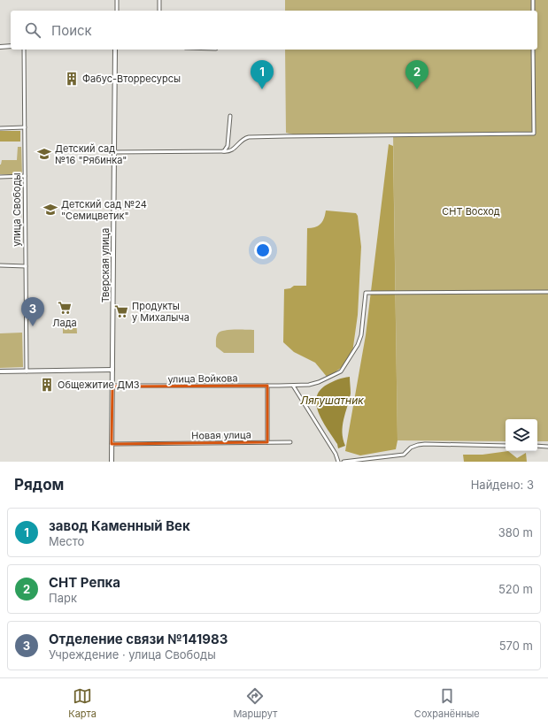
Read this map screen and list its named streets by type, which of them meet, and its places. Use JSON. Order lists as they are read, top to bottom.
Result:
{
  "streets": {
    "main road": ["Тверская улица"],
    "street": ["улица Свободы", "улица Войкова", "Новая улица"]
  },
  "crossings": [
    ["Тверская улица", "улица Войкова"],
    ["Тверская улица", "Новая улица"]
  ],
  "water": ["Лягушатник"],
  "parks": ["СНТ Восход"],
  "places": {
    "building": ["Фабус-Вторресурсы", "Общежитие ДМЗ"],
    "school or university": ["Детский сад №16 \"Рябинка\"", "Детский сад №24 \"Семицветик\""],
    "supermarket": ["Лада", "Продукты у Михалыча"]
  },
  "page": {
    "search": "Поиск",
    "pins": ["1", "2", "3"],
    "heading": ["Рядом", "Найдено: 3"],
    "list": [
      {
        "mark": "1",
        "name": "завод Каменный Век",
        "note": "Место",
        "value": "380 m"
      },
      {
        "mark": "2",
        "name": "СНТ Репка",
        "note": "Парк",
        "value": "520 m"
      },
      {
        "mark": "3",
        "name": "Отделение связи №141983",
        "note": "Учреждение · улица Свободы",
        "value": "570 m"
      }
    ],
    "nav": ["Карта", "Маршрут", "Сохранённые"]
  }
}
